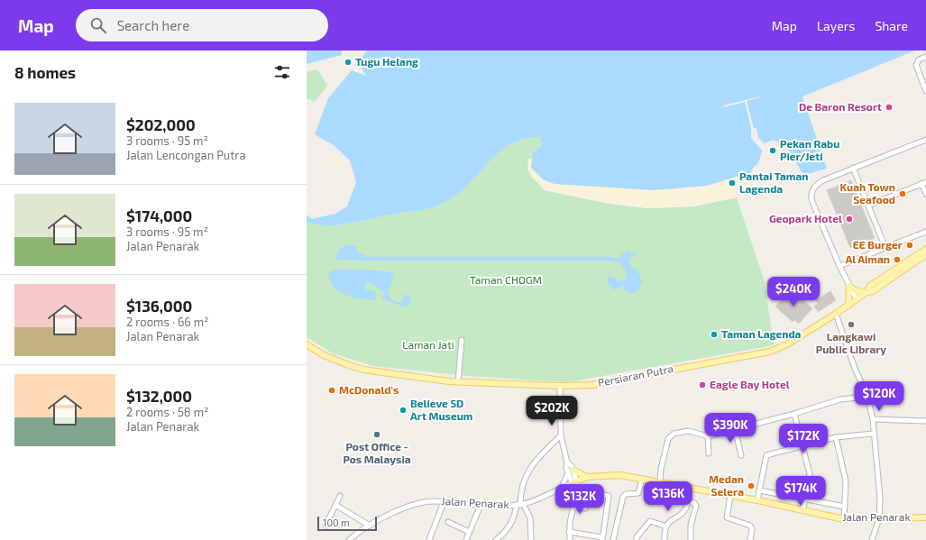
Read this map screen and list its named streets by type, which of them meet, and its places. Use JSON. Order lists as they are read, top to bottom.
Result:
{
  "streets": {
    "main road": ["Persiaran Putra", "Jalan Penarak"]
  },
  "parks": ["Taman CHOGM", "Laman Jati"],
  "places": [
    "Tugu Helang",
    "De Baron Resort",
    "Pekan Rabu Pier/Jeti",
    "Pantai Taman Lagenda",
    "Kuah Town Seafood",
    "Geopark Hotel",
    "EE Burger",
    "Al Aiman",
    "Langkawi Public Library",
    "Taman Lagenda",
    "Eagle Bay Hotel",
    "McDonald's",
    "Believe 5D Art Museum",
    "Post Office - Pos Malaysia",
    "Medan Selera"
  ],
  "scale_bar": "100 m",
  "page": {
    "header": "Map",
    "search": "Search here",
    "nav": ["Map", "Layers", "Share"],
    "heading": "8 homes",
    "list": [
      {
        "name": "$202,000",
        "note": "3 rooms · 95 m² · Jalan Lencongan Putra"
      },
      {
        "name": "$174,000",
        "note": "3 rooms · 95 m² · Jalan Penarak"
      },
      {
        "name": "$136,000",
        "note": "2 rooms · 66 m² · Jalan Penarak"
      },
      {
        "name": "$132,000",
        "note": "2 rooms · 58 m² · Jalan Penarak"
      }
    ],
    "price": [
      "$240K",
      "$120K",
      "$202K",
      "$390K",
      "$172K",
      "$174K",
      "$136K",
      "$132K"
    ],
    "scale": "100 m"
  }
}
